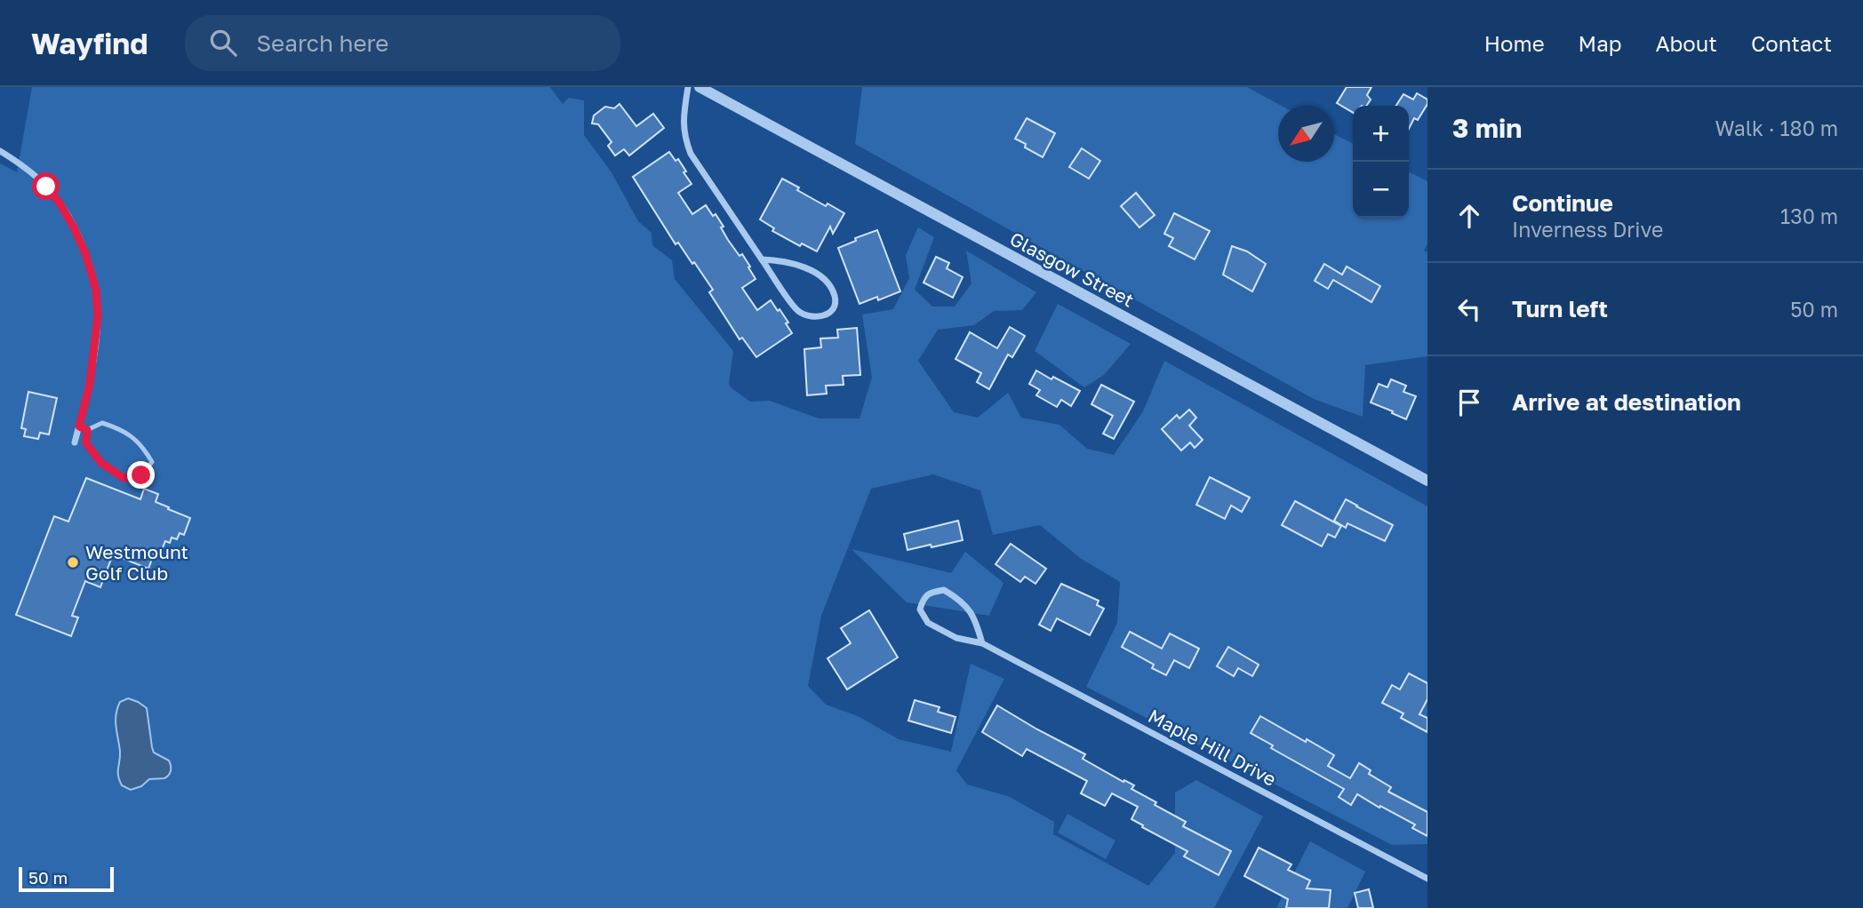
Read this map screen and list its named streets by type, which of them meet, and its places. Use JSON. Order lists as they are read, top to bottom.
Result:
{
  "streets": {
    "street": ["Glasgow Street", "Maple Hill Drive"]
  },
  "places": ["Westmount Golf Club"],
  "scale_bar": "50 m",
  "north": "bottom left",
  "page": {
    "header": "Wayfind",
    "search": "Search here",
    "nav": [
      "Home",
      "Map",
      "About",
      "Contact"
    ],
    "heading": ["3 min", "Walk · 180 m"],
    "map_buttons": ["+", "−"],
    "list": [
      ["Continue", "Inverness Drive", "130 m"],
      ["Turn left", "50 m"],
      "Arrive at destination"
    ],
    "scale": "50 m"
  }
}
